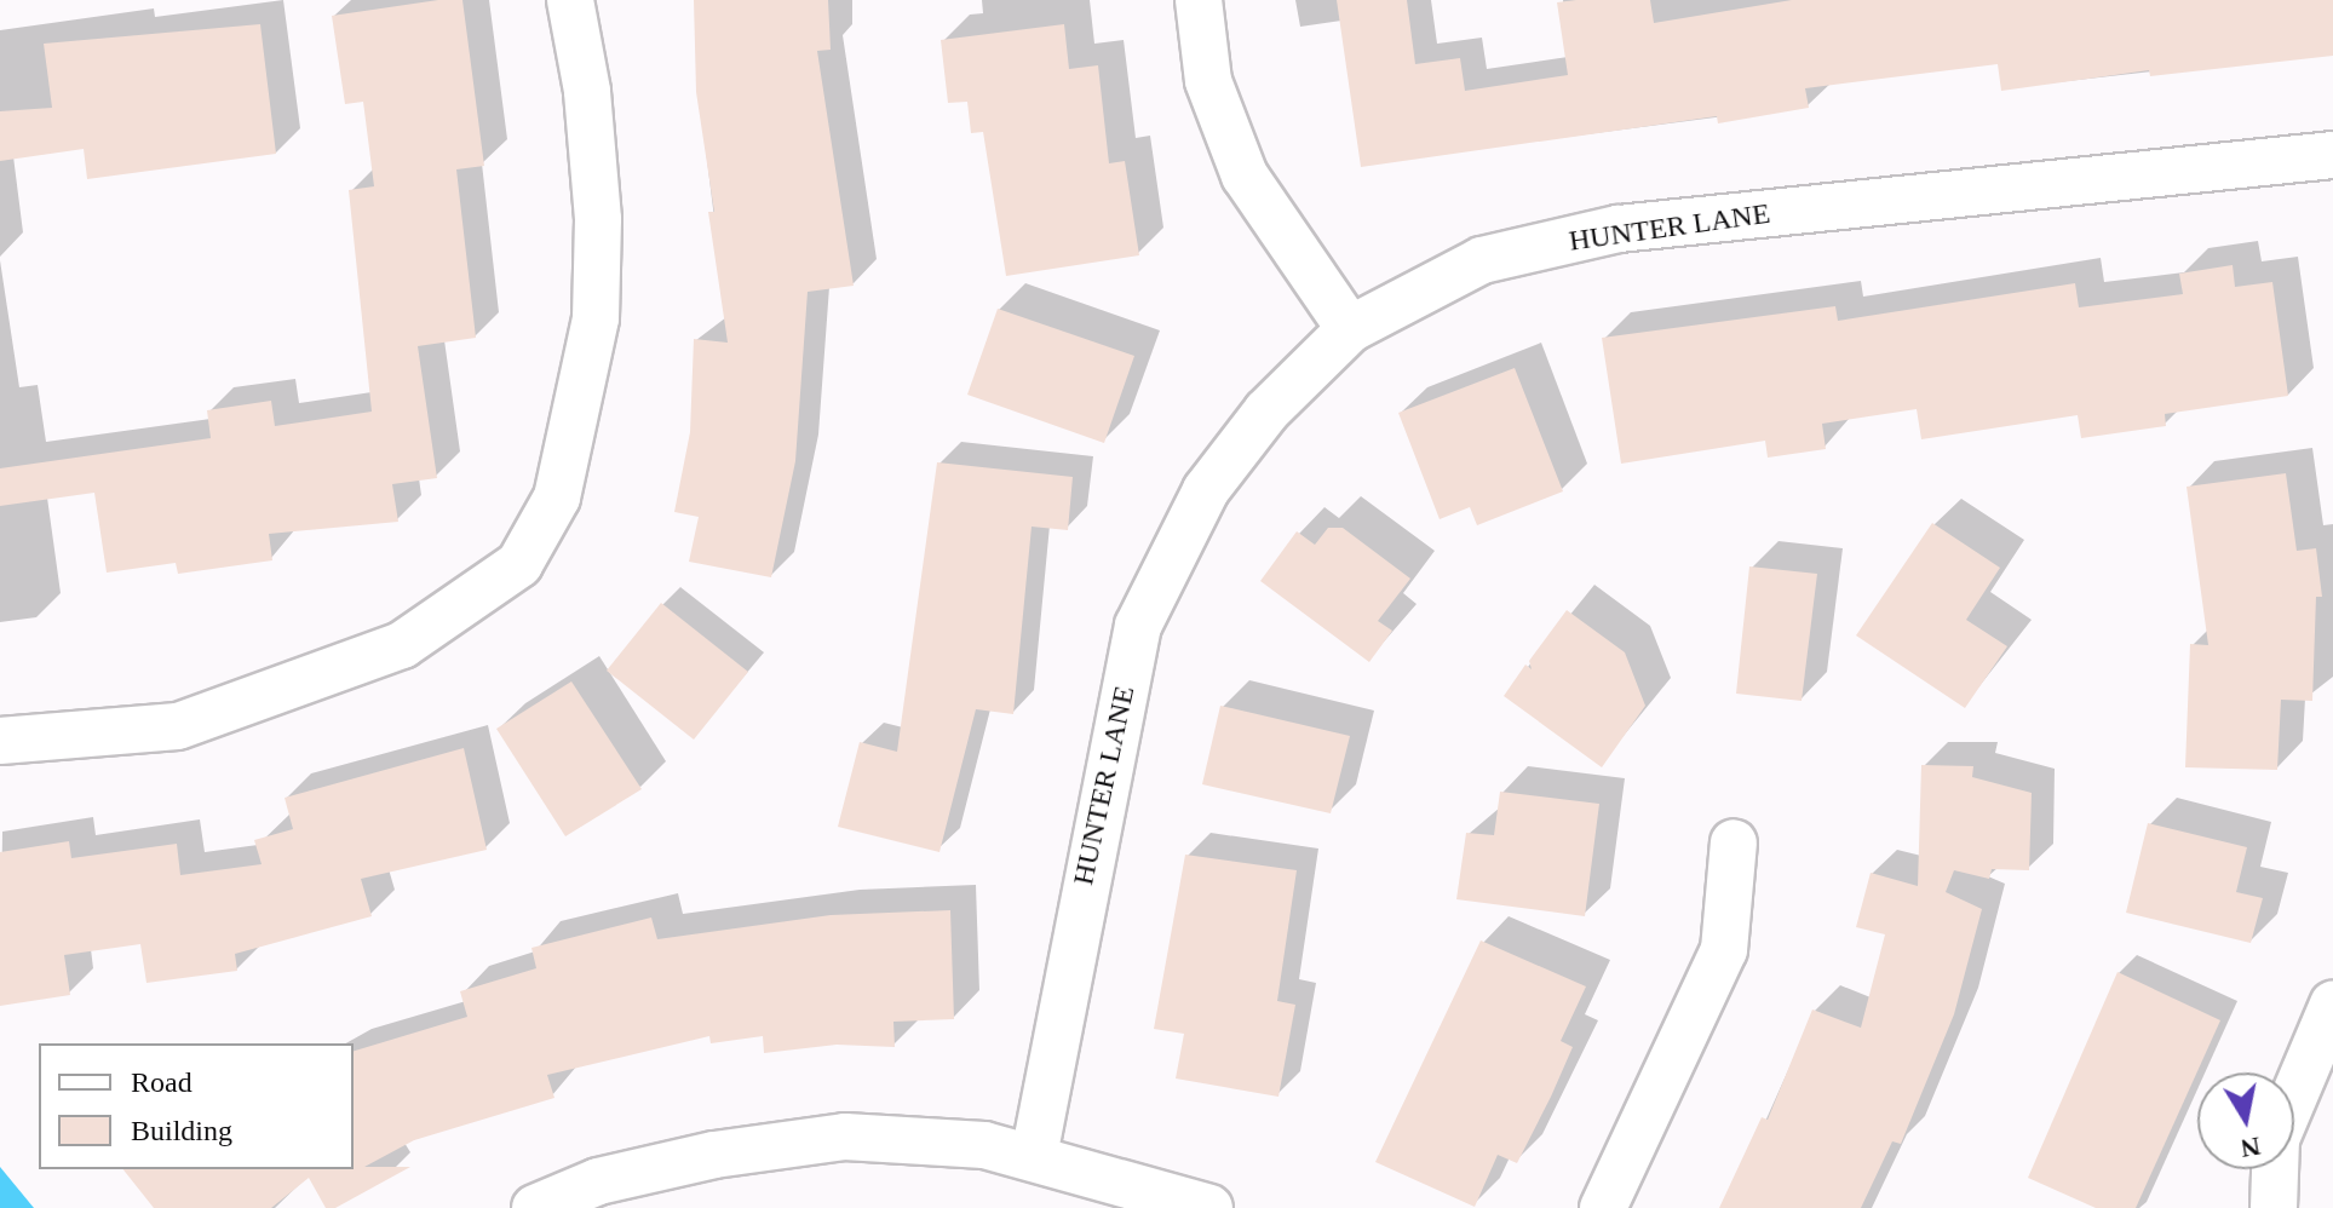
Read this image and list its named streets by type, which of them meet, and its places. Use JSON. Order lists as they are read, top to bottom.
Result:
{
  "streets": {
    "street": ["HUNTER LANE"]
  },
  "legend": ["Road", "Building"],
  "north": "bottom"
}
